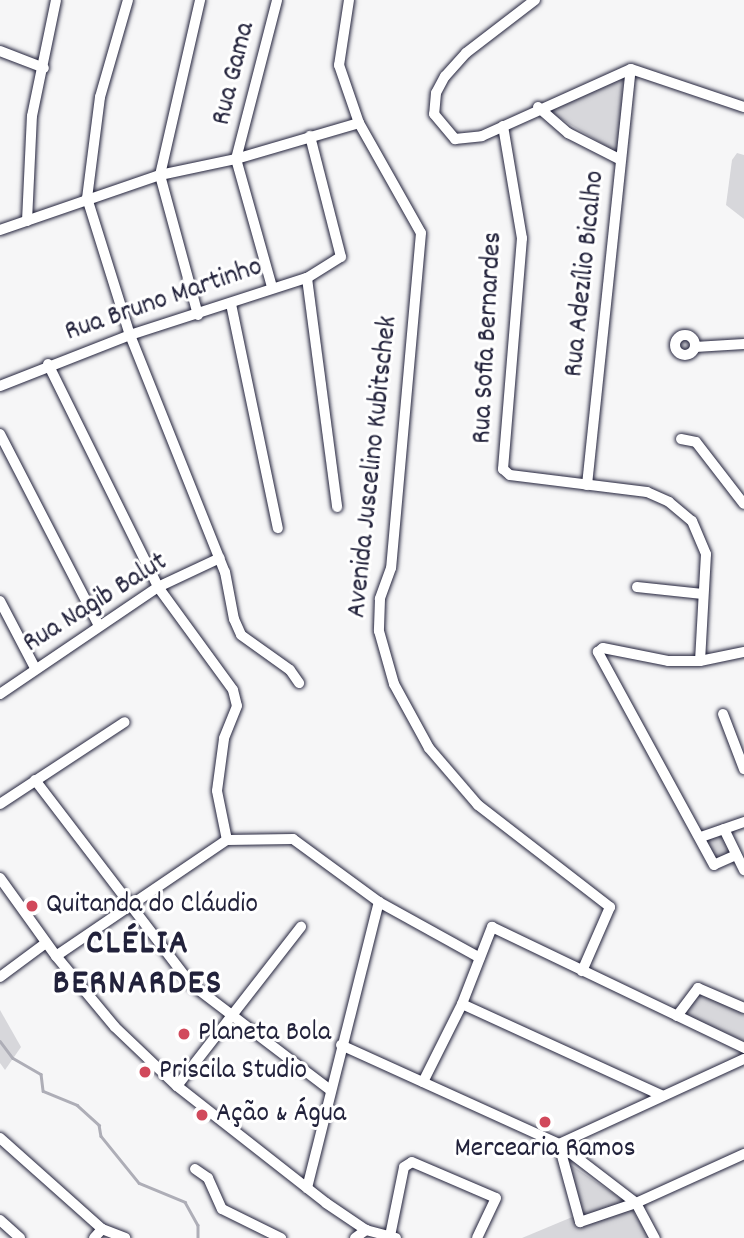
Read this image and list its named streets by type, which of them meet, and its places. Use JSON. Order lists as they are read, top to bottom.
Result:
{
  "streets": {
    "street": [
      "Rua Gama",
      "Rua Adezílio Bicalho",
      "Rua Bruno Martinho",
      "Rua Sofia Bernardes",
      "Avenida Juscelino Kubitschek",
      "Rua Nagib Balut"
    ]
  },
  "crossings": [
    ["Rua Adezílio Bicalho", "Rua Sofia Bernardes"]
  ],
  "districts": ["CLÉLIA BERNARDES"],
  "places": [
    "Quitanda do Cláudio",
    "Planeta Bola",
    "Priscila Studio",
    "Ação & Água",
    "Mercearia Ramos"
  ]
}
